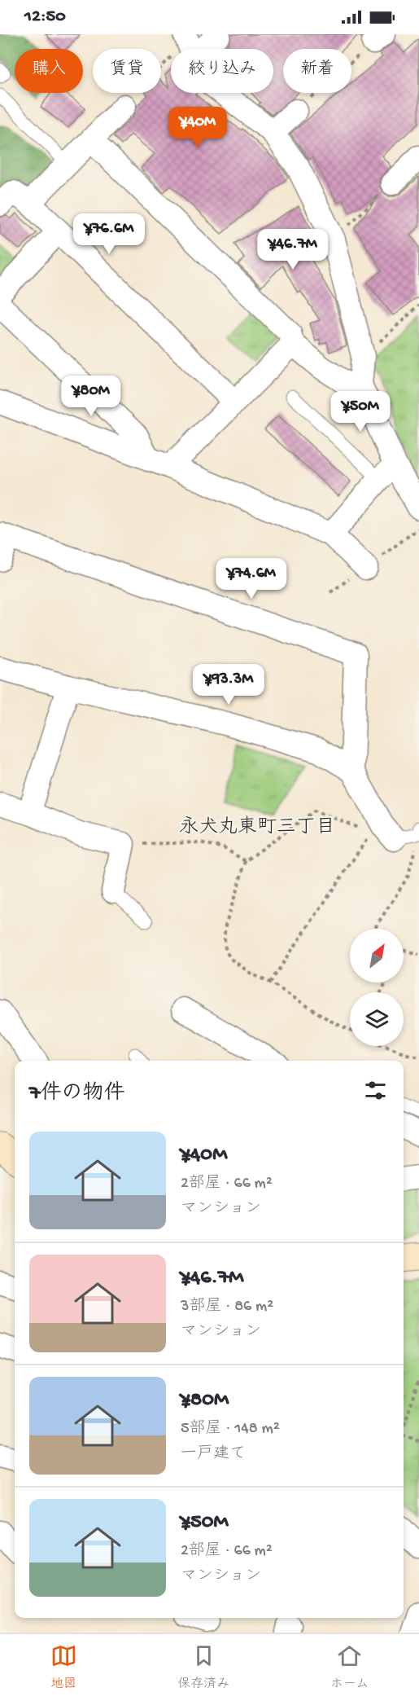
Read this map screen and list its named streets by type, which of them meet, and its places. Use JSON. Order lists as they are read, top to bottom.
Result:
{
  "districts": ["永犬丸東町三丁目"],
  "north": "top right",
  "page": {
    "status": "12:50",
    "chip": [
      "購入",
      "賃貸",
      "絞り込み",
      "新着"
    ],
    "price": [
      "¥40M",
      "¥76.6M",
      "¥46.7M",
      "¥80M",
      "¥50M",
      "¥74.6M",
      "¥93.3M"
    ],
    "heading": "7件の物件",
    "list": [
      {
        "name": "¥40M",
        "note": "2部屋 · 66 m² · マンション"
      },
      {
        "name": "¥46.7M",
        "note": "3部屋 · 86 m² · マンション"
      },
      {
        "name": "¥80M",
        "note": "5部屋 · 148 m² · 一戸建て"
      },
      {
        "name": "¥50M",
        "note": "2部屋 · 66 m² · マンション"
      }
    ],
    "tabs": ["地図", "保存済み", "ホーム"]
  }
}
